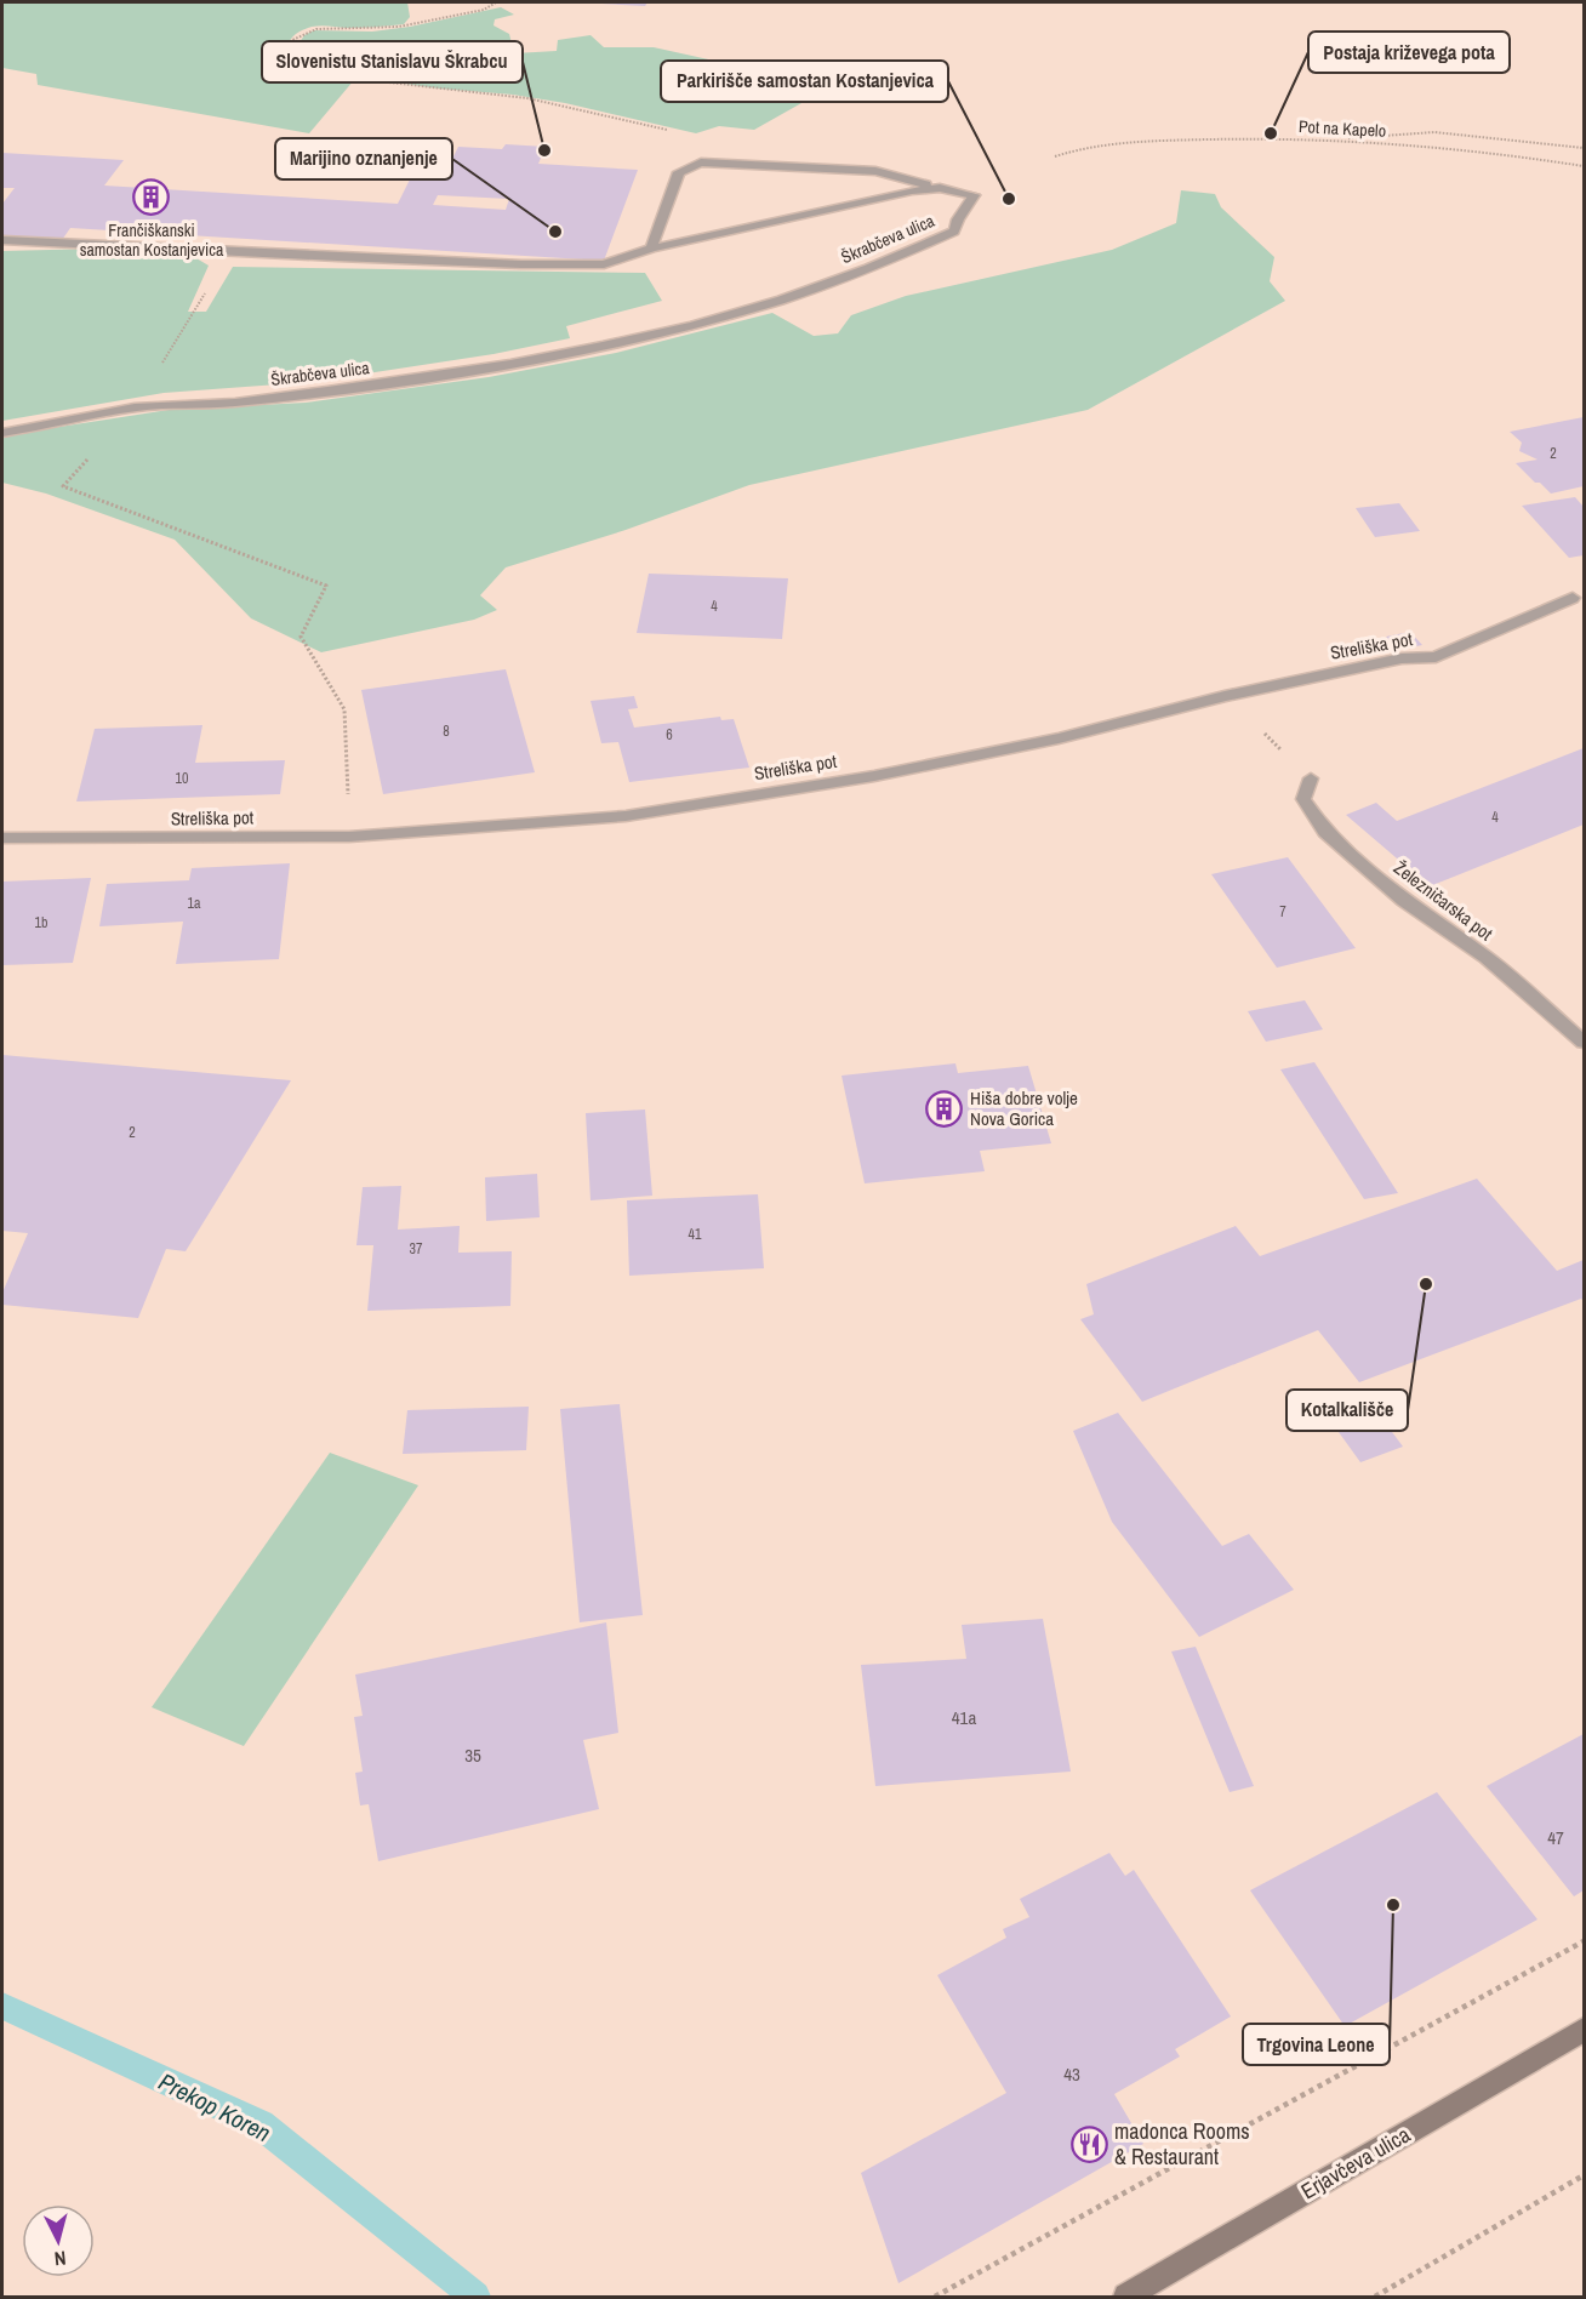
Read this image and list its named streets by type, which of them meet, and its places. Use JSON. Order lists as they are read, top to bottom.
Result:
{
  "streets": {
    "main road": ["Erjavčeva ulica"],
    "street": ["Škrabčeva ulica", "Streliška pot", "Železničarska pot"],
    "path": ["Pot na Kapelo"]
  },
  "water": ["Prekop Koren"],
  "places": {
    "other": [
      "Postaja križevega pota",
      "Slovenistu Stanislavu Škrabcu",
      "Parkirišče samostan Kostanjevica",
      "Marijino oznanjenje",
      "Kotalkališče",
      "Trgovina Leone"
    ],
    "building": ["Frančiškanski samostan Kostanjevica", "Hiša dobre volje Nova Gorica"],
    "restaurant": ["madonca Rooms & Restaurant"]
  },
  "house_numbers": [
    "2",
    "4",
    "8",
    "6",
    "10",
    "4",
    "1a",
    "7",
    "1b",
    "2",
    "41",
    "37",
    "41a",
    "35",
    "47",
    "43"
  ],
  "north": "bottom"
}
